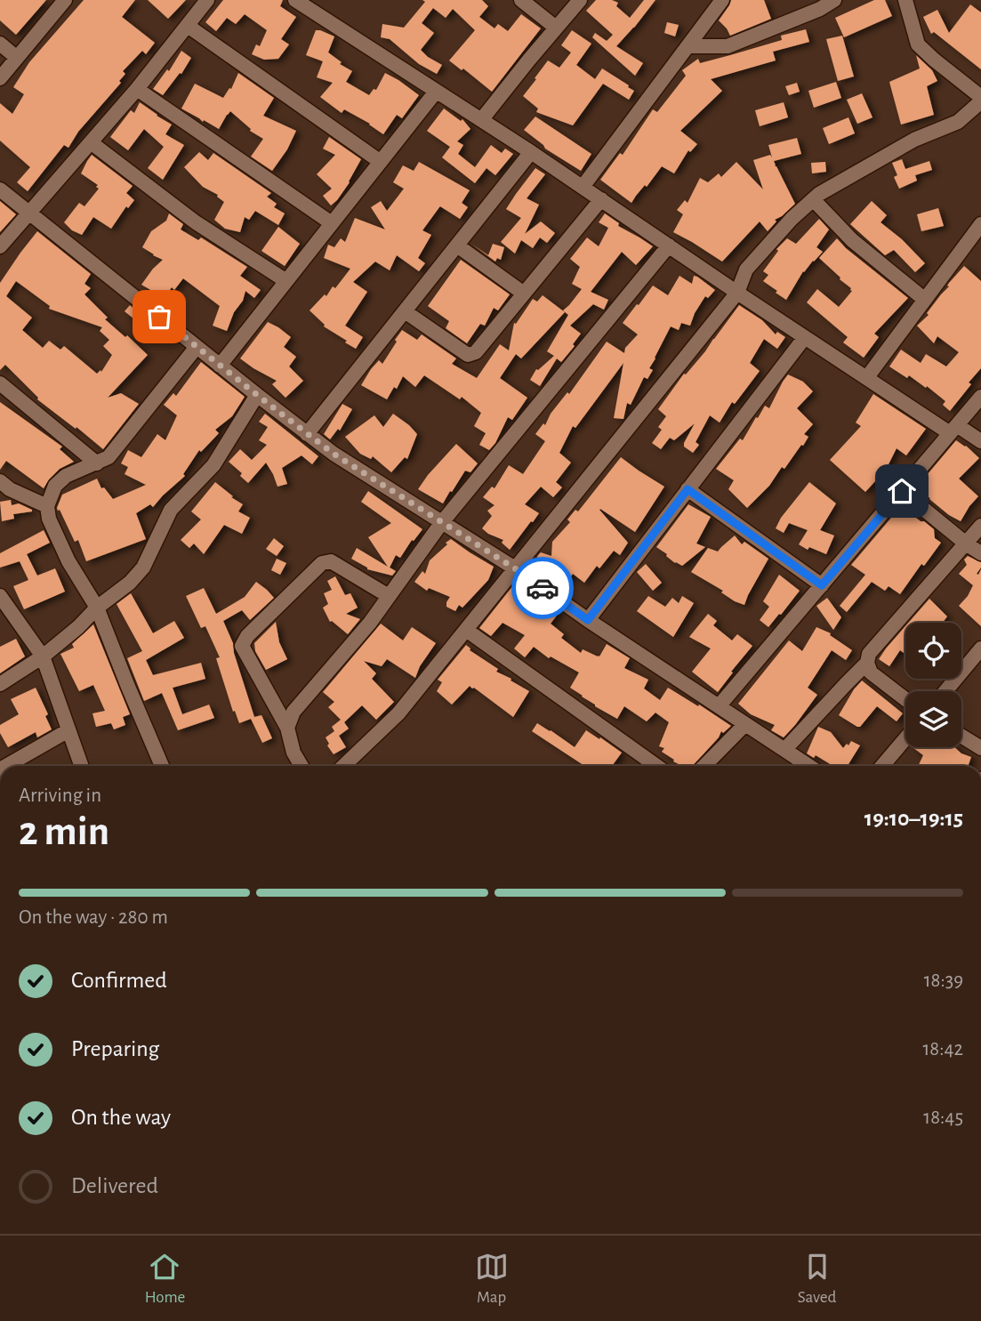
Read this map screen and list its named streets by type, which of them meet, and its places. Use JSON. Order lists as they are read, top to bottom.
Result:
{
  "page": {
    "heading": ["2 min", "Arriving in", "19:10–19:15"],
    "bar": "On the way · 280 m",
    "list": [
      ["Confirmed", "18:39"],
      ["Preparing", "18:42"],
      ["On the way", "18:45"],
      "Delivered"
    ],
    "tabs": ["Home", "Map", "Saved"]
  }
}
